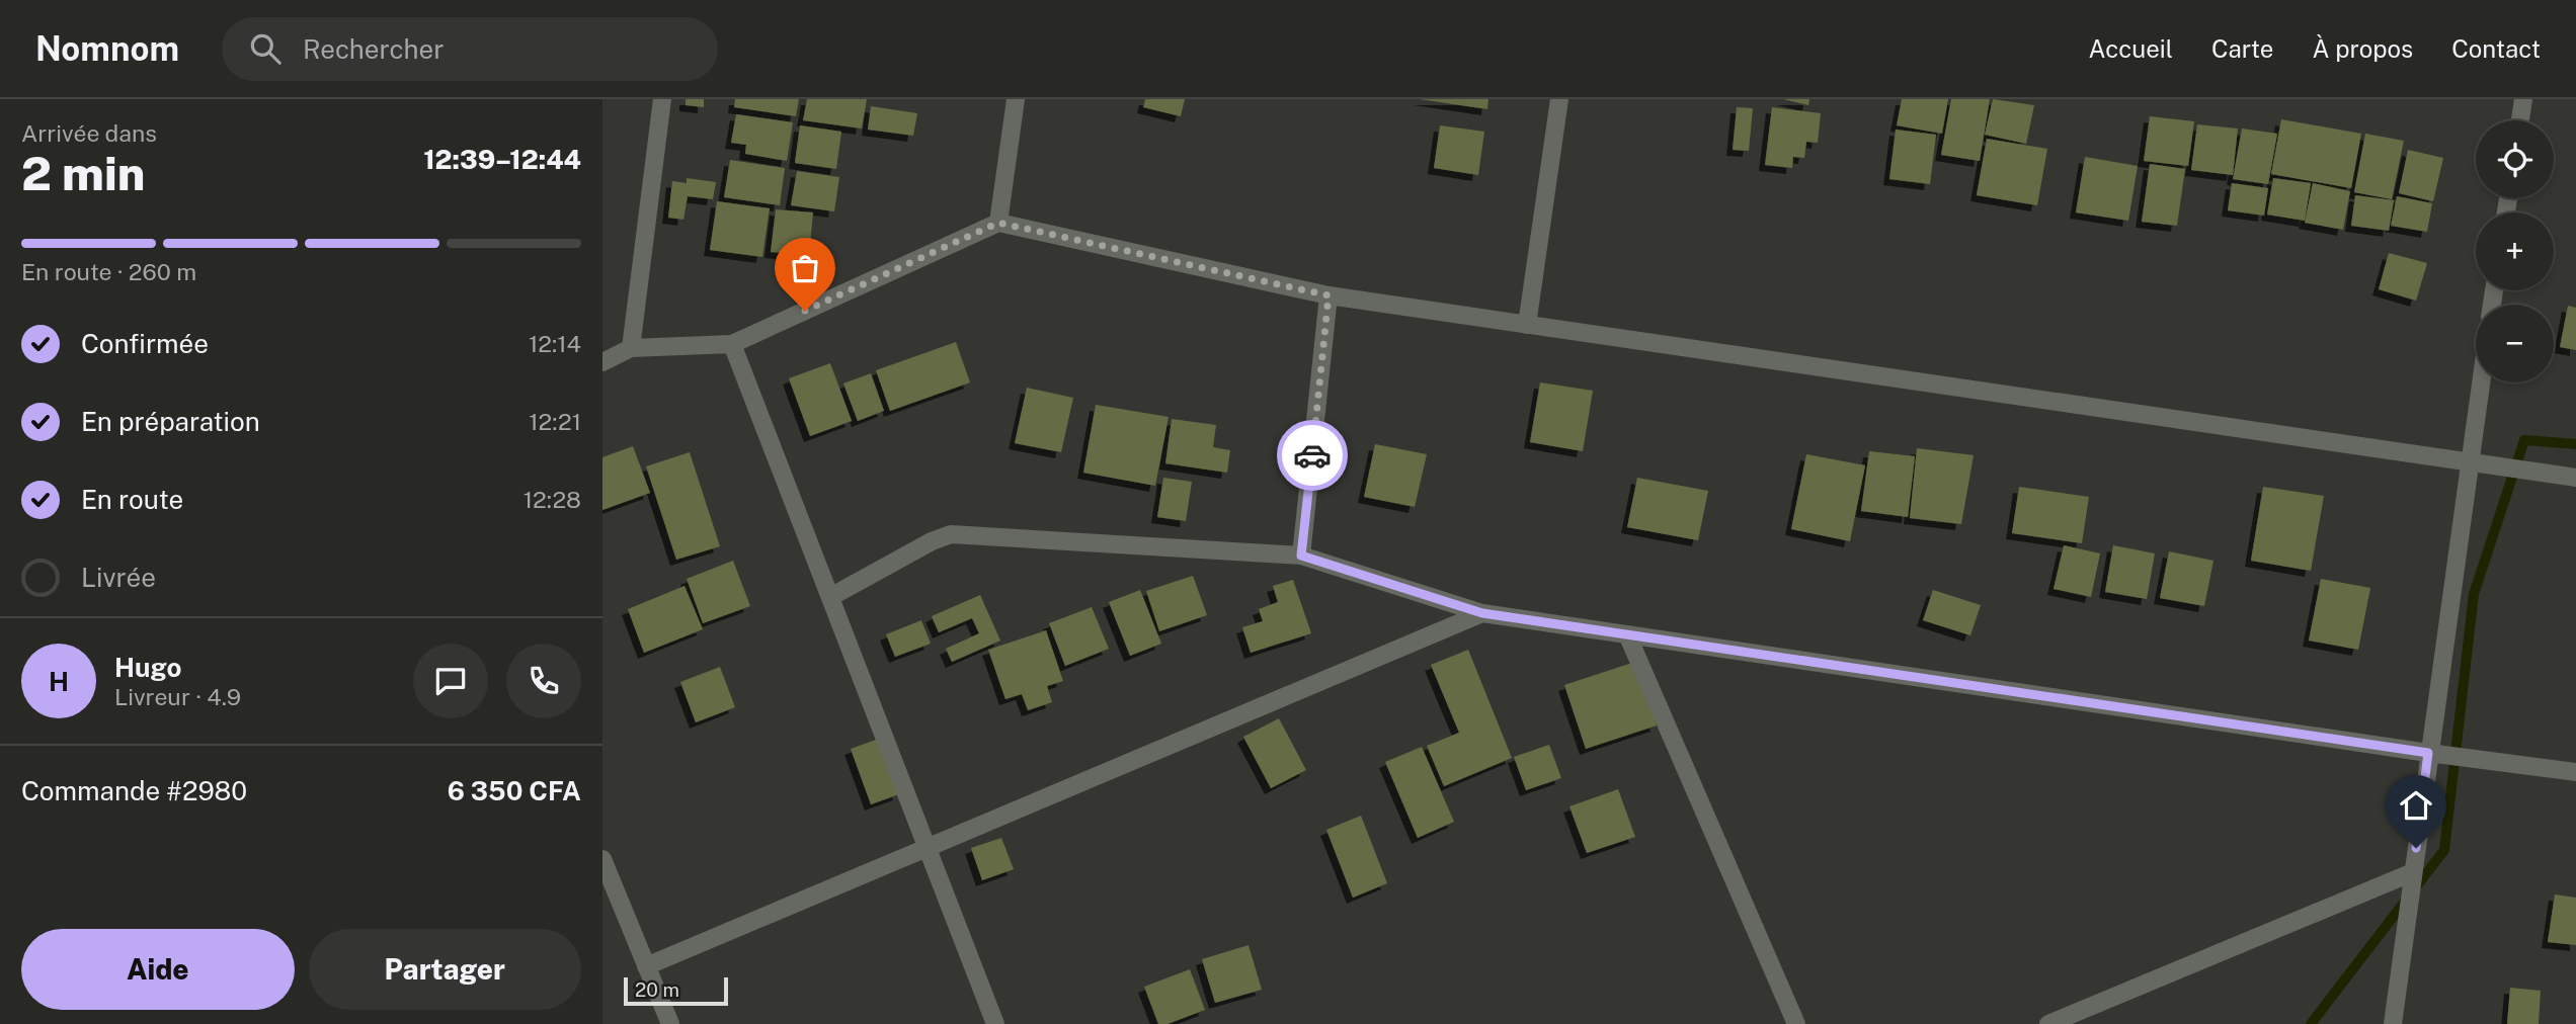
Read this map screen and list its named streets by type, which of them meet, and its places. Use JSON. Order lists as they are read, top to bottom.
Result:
{
  "scale_bar": "20 m",
  "page": {
    "header": "Nomnom",
    "search": "Rechercher",
    "nav": [
      "Accueil",
      "Carte",
      "À propos",
      "Contact"
    ],
    "heading": ["2 min", "Arrivée dans", "12:39–12:44"],
    "panel": [
      "Hugo",
      "Livreur · 4.9",
      "Commande #2980",
      "6 350 CFA"
    ],
    "map_buttons": ["+", "−"],
    "bar": "En route · 260 m",
    "list": [
      ["Confirmée", "12:14"],
      ["En préparation", "12:21"],
      ["En route", "12:28"],
      "Livrée"
    ],
    "round": "H",
    "buttons": ["Aide", "Partager"],
    "scale": "20 m"
  }
}
